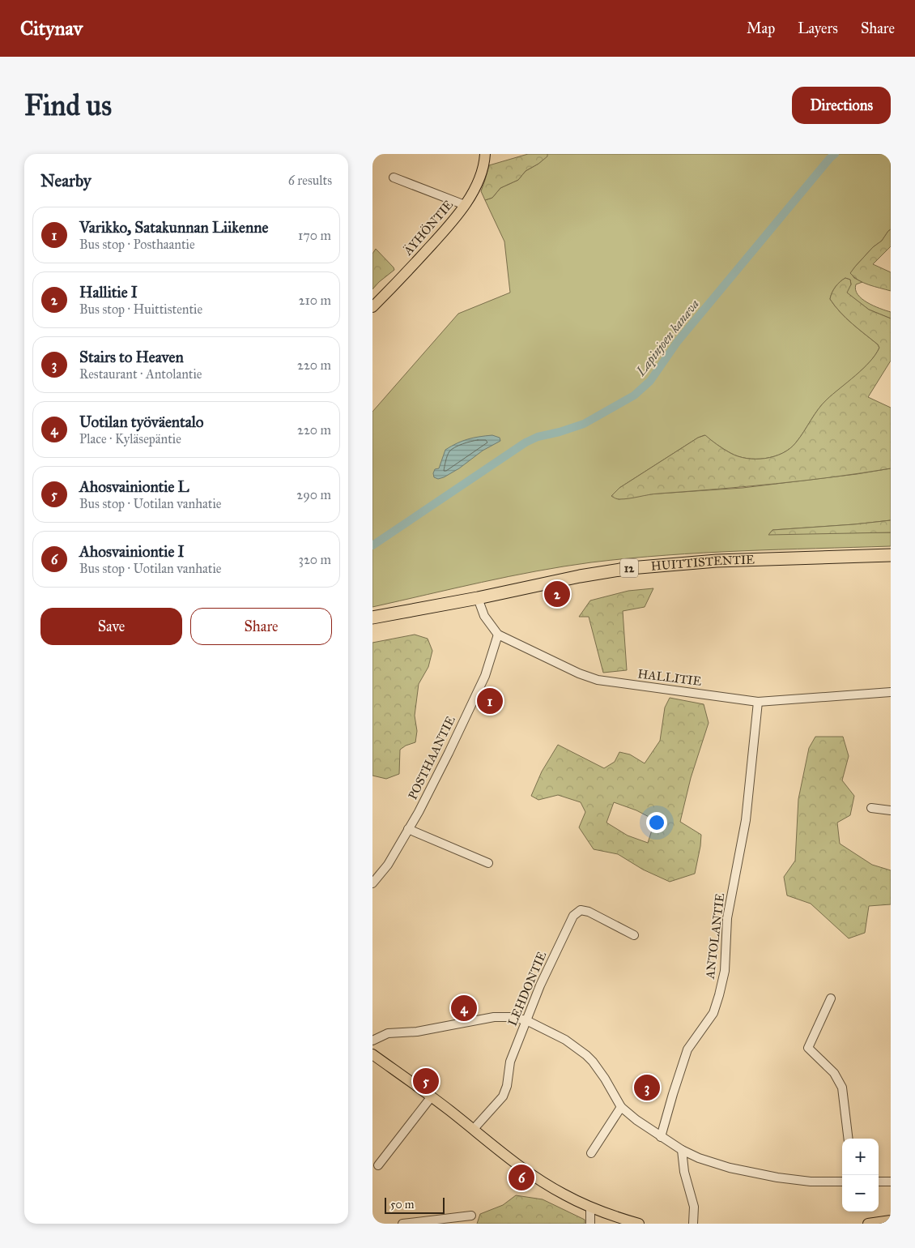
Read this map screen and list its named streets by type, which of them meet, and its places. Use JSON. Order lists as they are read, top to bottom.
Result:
{
  "streets": {
    "highway": ["HUITTISTENTIE", "12"],
    "main road": ["ÄYHÖNTIE"],
    "street": [
      "HALLITIE",
      "POSTHAANTIE",
      "ANTOLANTIE",
      "LEHDONTIE"
    ]
  },
  "crossings": [
    ["HUITTISTENTIE", "HALLITIE"],
    ["HALLITIE", "POSTHAANTIE"],
    ["HALLITIE", "ANTOLANTIE"]
  ],
  "water": ["Lapinjoen kanava"],
  "scale_bar": "50 m",
  "page": {
    "header": "Citynav",
    "nav": ["Map", "Layers", "Share"],
    "buttons": [
      "Directions",
      ["Save", "Share"]
    ],
    "title": "Find us",
    "heading": ["Nearby", "6 results"],
    "list": [
      {
        "mark": "1",
        "name": "Varikko, Satakunnan Liikenne",
        "note": "Bus stop · Posthaantie",
        "value": "170 m"
      },
      {
        "mark": "2",
        "name": "Hallitie I",
        "note": "Bus stop · Huittistentie",
        "value": "210 m"
      },
      {
        "mark": "3",
        "name": "Stairs to Heaven",
        "note": "Restaurant · Antolantie",
        "value": "220 m"
      },
      {
        "mark": "4",
        "name": "Uotilan työväentalo",
        "note": "Place · Kyläsepäntie",
        "value": "220 m"
      },
      {
        "mark": "5",
        "name": "Ahosvainiontie L",
        "note": "Bus stop · Uotilan vanhatie",
        "value": "290 m"
      },
      {
        "mark": "6",
        "name": "Ahosvainiontie I",
        "note": "Bus stop · Uotilan vanhatie",
        "value": "320 m"
      }
    ],
    "pins": [
      "2",
      "1",
      "4",
      "5",
      "3",
      "6"
    ],
    "map_buttons": ["+", "−"],
    "scale": "50 m"
  }
}
